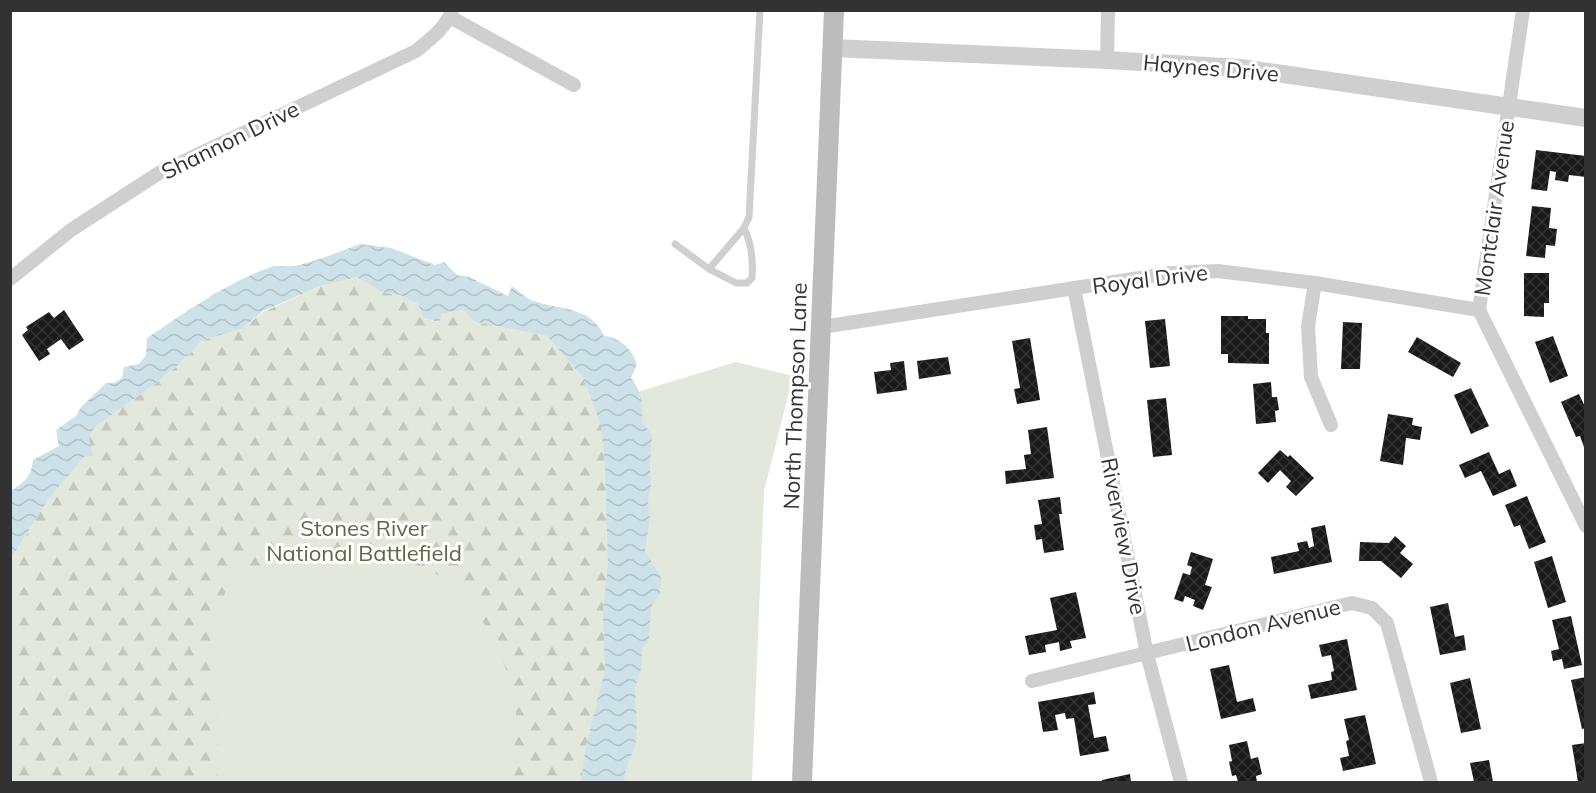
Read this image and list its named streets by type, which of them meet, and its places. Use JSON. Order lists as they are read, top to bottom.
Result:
{
  "streets": {
    "main road": ["North Thompson Lane"],
    "street": [
      "Haynes Drive",
      "Shannon Drive",
      "Montclair Avenue",
      "Royal Drive",
      "Riverview Drive",
      "London Avenue"
    ]
  },
  "crossings": [
    ["Haynes Drive", "Montclair Avenue"],
    ["Haynes Drive", "North Thompson Lane"],
    ["Montclair Avenue", "Royal Drive"],
    ["Royal Drive", "North Thompson Lane"],
    ["Royal Drive", "Riverview Drive"],
    ["Riverview Drive", "London Avenue"]
  ],
  "parks": ["Stones River National Battlefield"]
}
